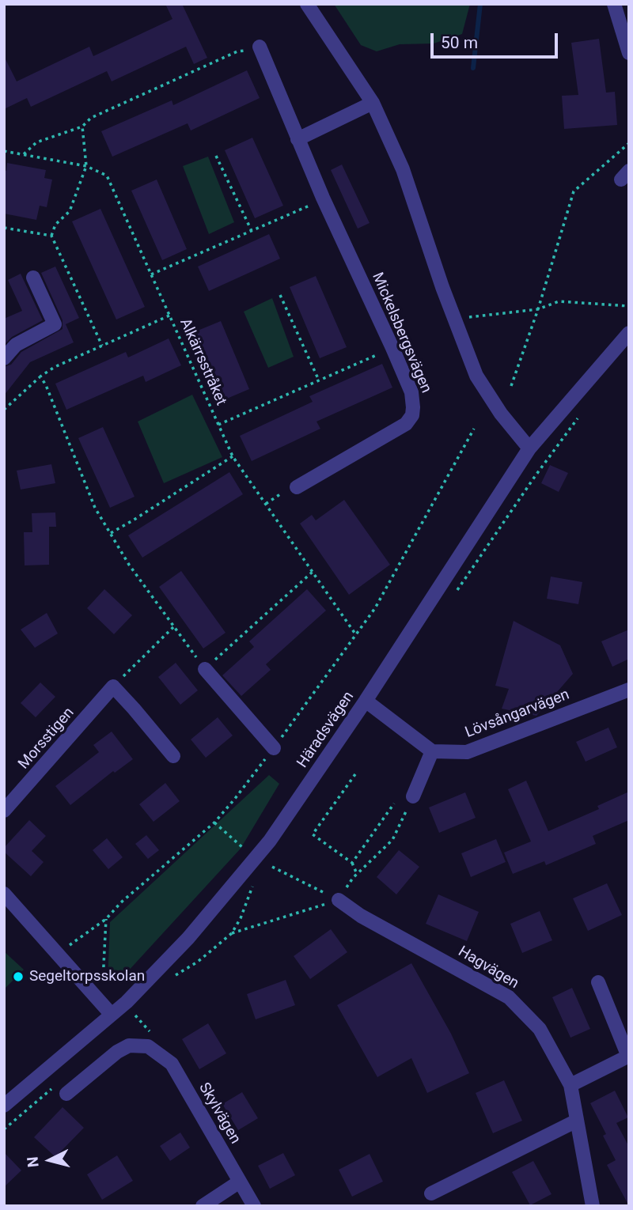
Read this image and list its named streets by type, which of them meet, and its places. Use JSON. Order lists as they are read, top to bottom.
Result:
{
  "streets": {
    "street": [
      "Mickelsbergsvägen",
      "Lövsångarvägen",
      "Häradsvägen",
      "Morsstigen",
      "Hagvägen",
      "Skylvägen"
    ],
    "path": ["Alkärrsstråket"]
  },
  "places": ["Segeltorpsskolan"],
  "scale_bar": "50 m",
  "north": "left"
}
